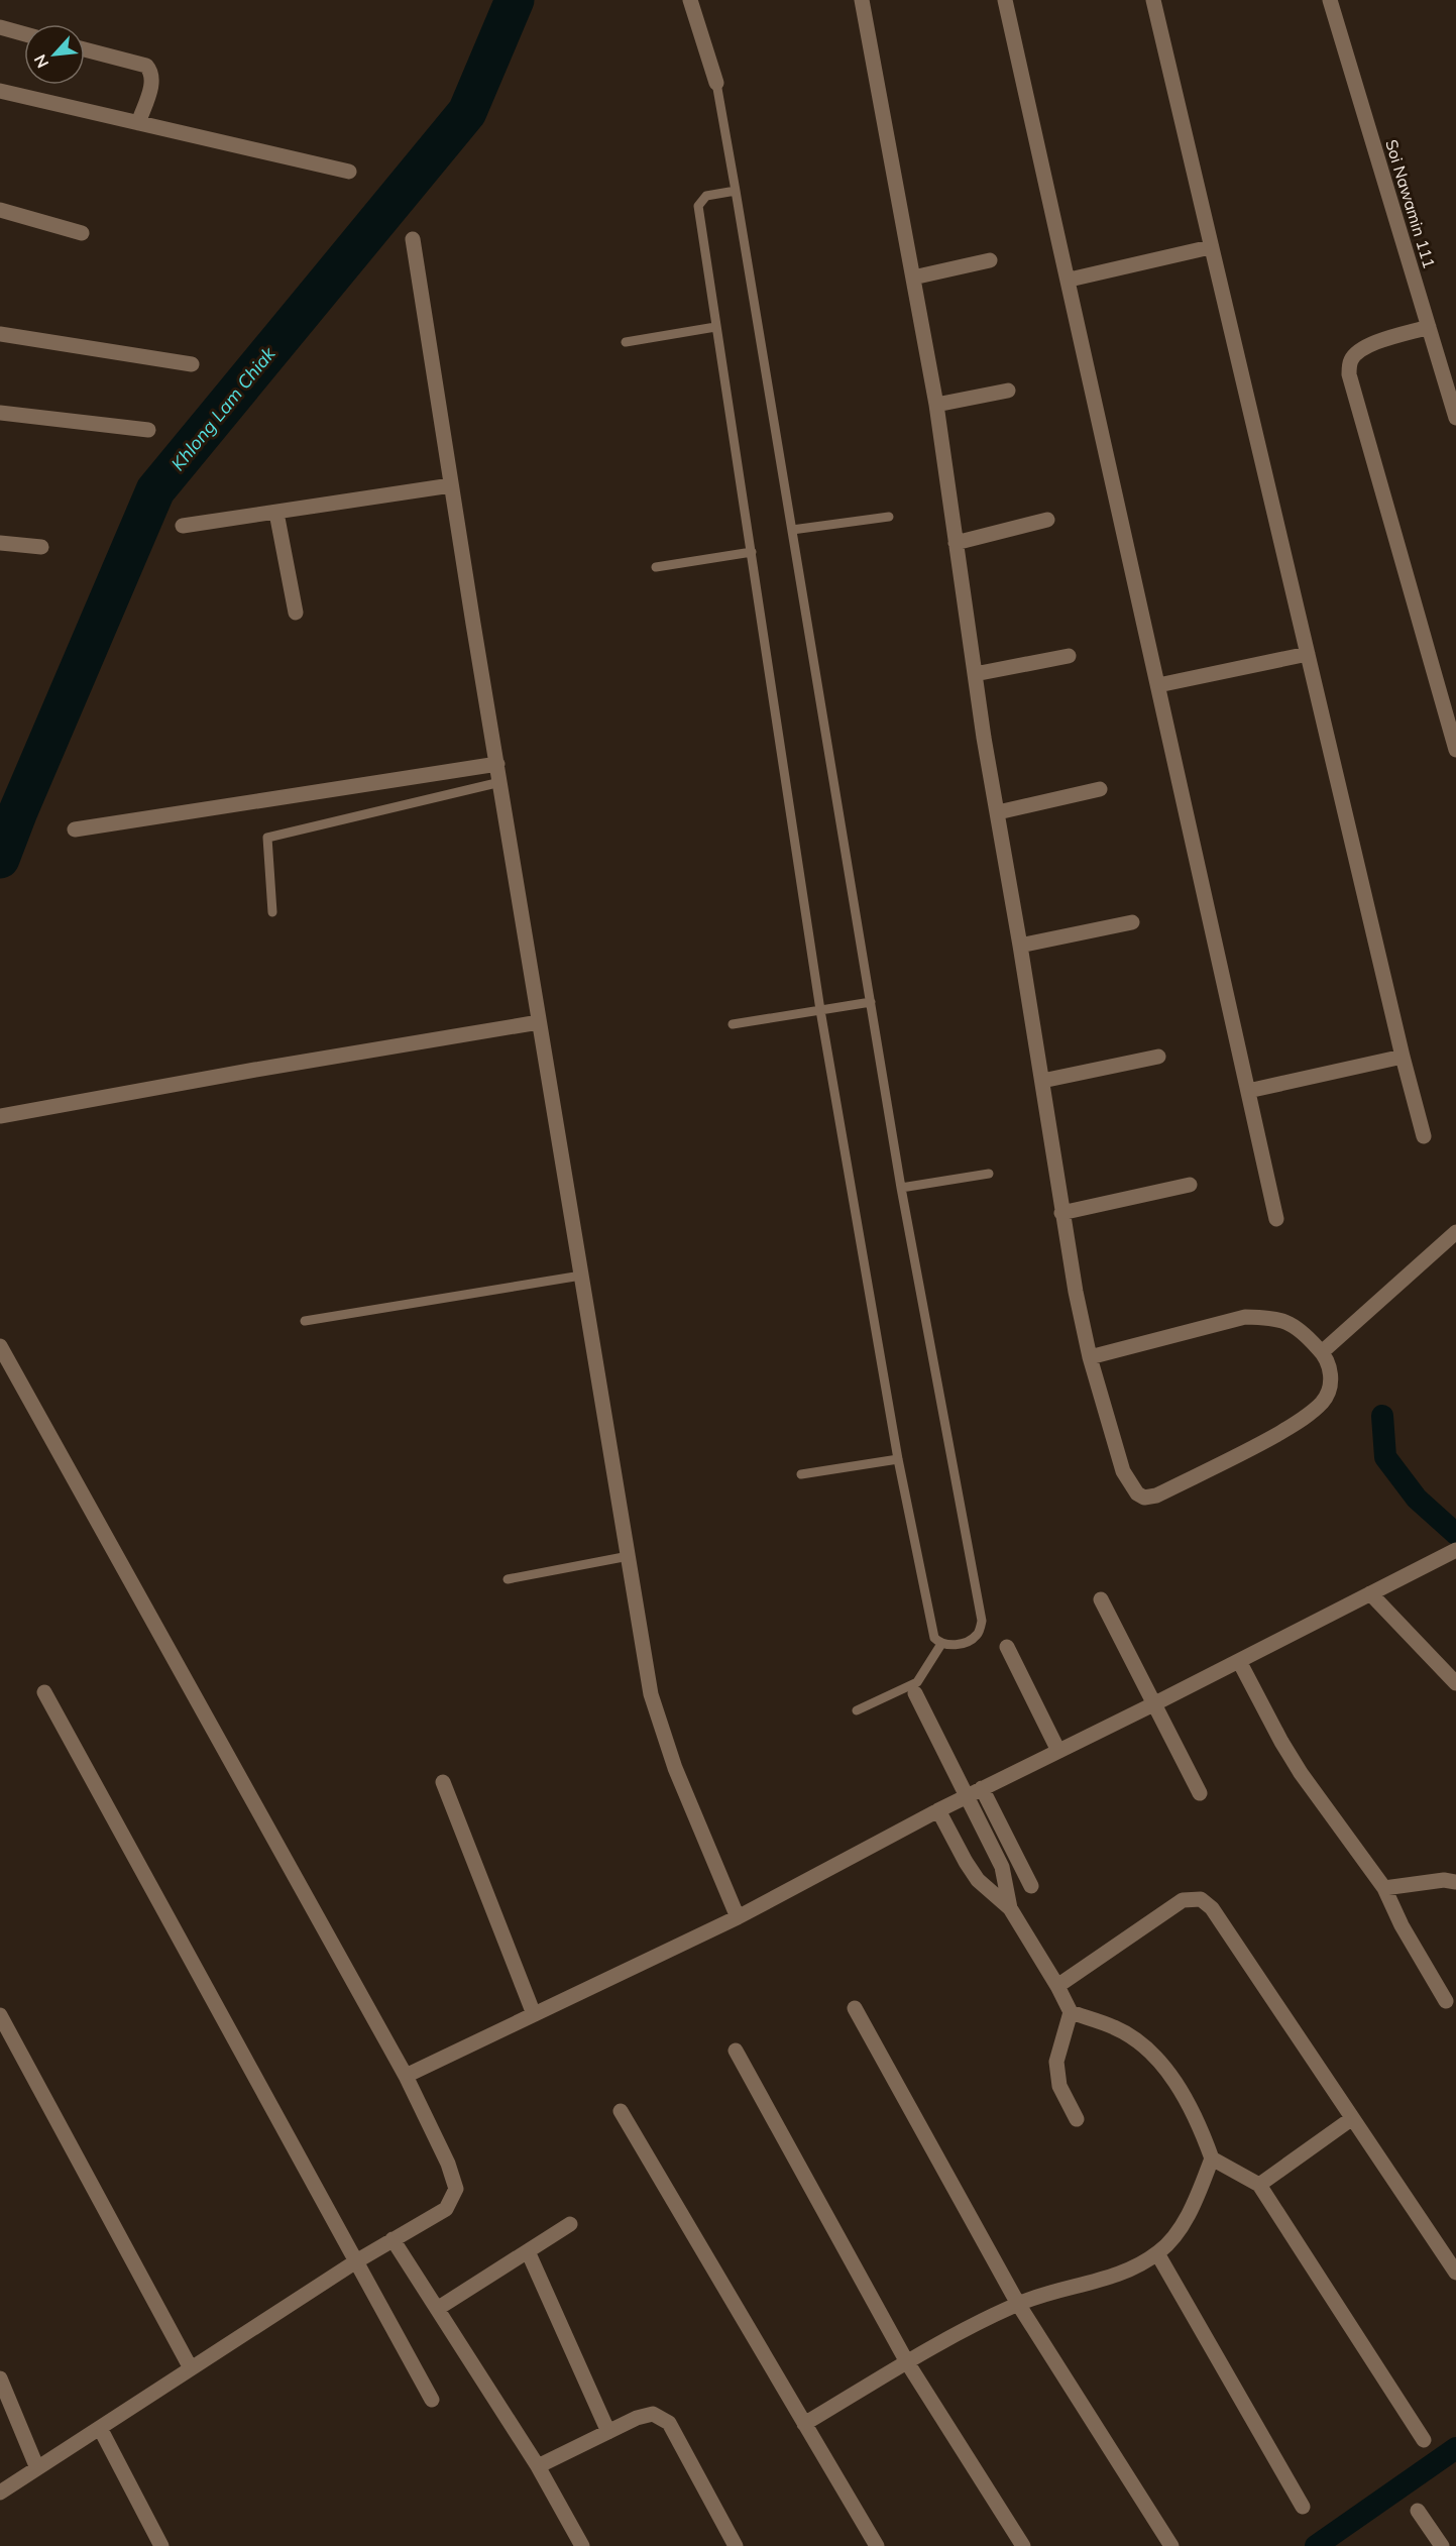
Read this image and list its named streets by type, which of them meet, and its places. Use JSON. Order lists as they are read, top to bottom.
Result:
{
  "streets": {
    "street": ["Soi Nawamin 111"]
  },
  "water": ["Khlong Lam Chiak"],
  "north": "bottom left"
}
